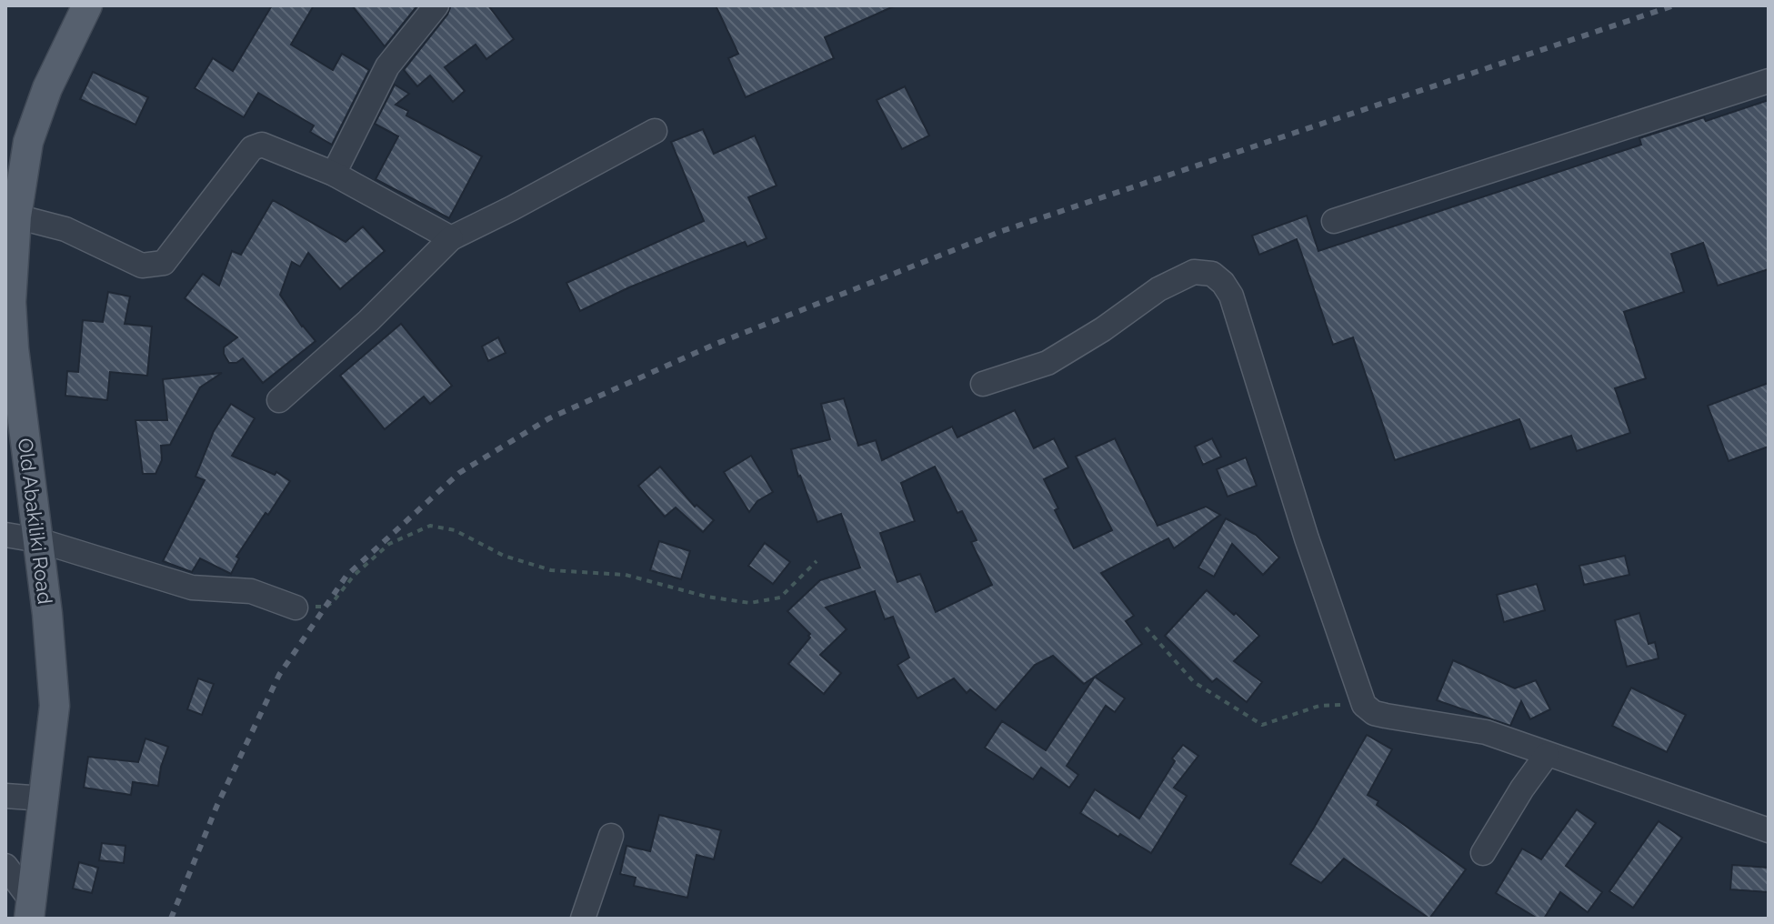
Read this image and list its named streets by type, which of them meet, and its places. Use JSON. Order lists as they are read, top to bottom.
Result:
{
  "streets": {
    "main road": ["Old Abakiliki Road"]
  }
}
